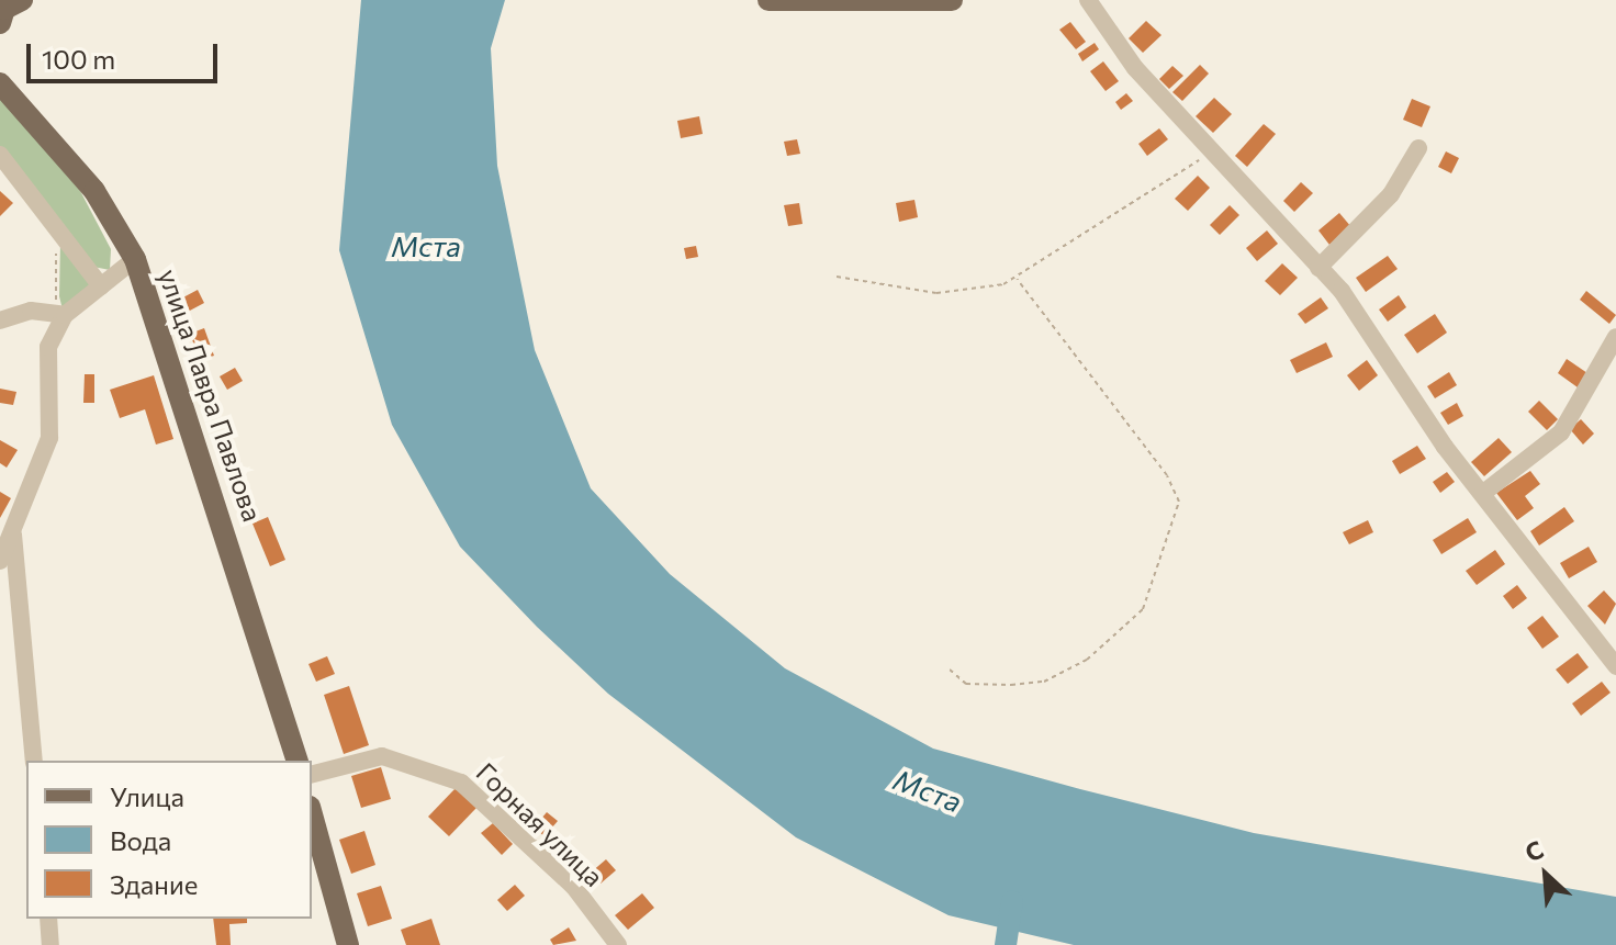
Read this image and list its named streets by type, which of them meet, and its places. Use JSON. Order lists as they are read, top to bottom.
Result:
{
  "streets": {
    "main road": ["улица Лавра Павлова"],
    "street": ["Горная улица"]
  },
  "water": ["Мста"],
  "legend": ["Улица", "Вода", "Здание"],
  "scale_bar": "100 m",
  "north": "top left"
}
